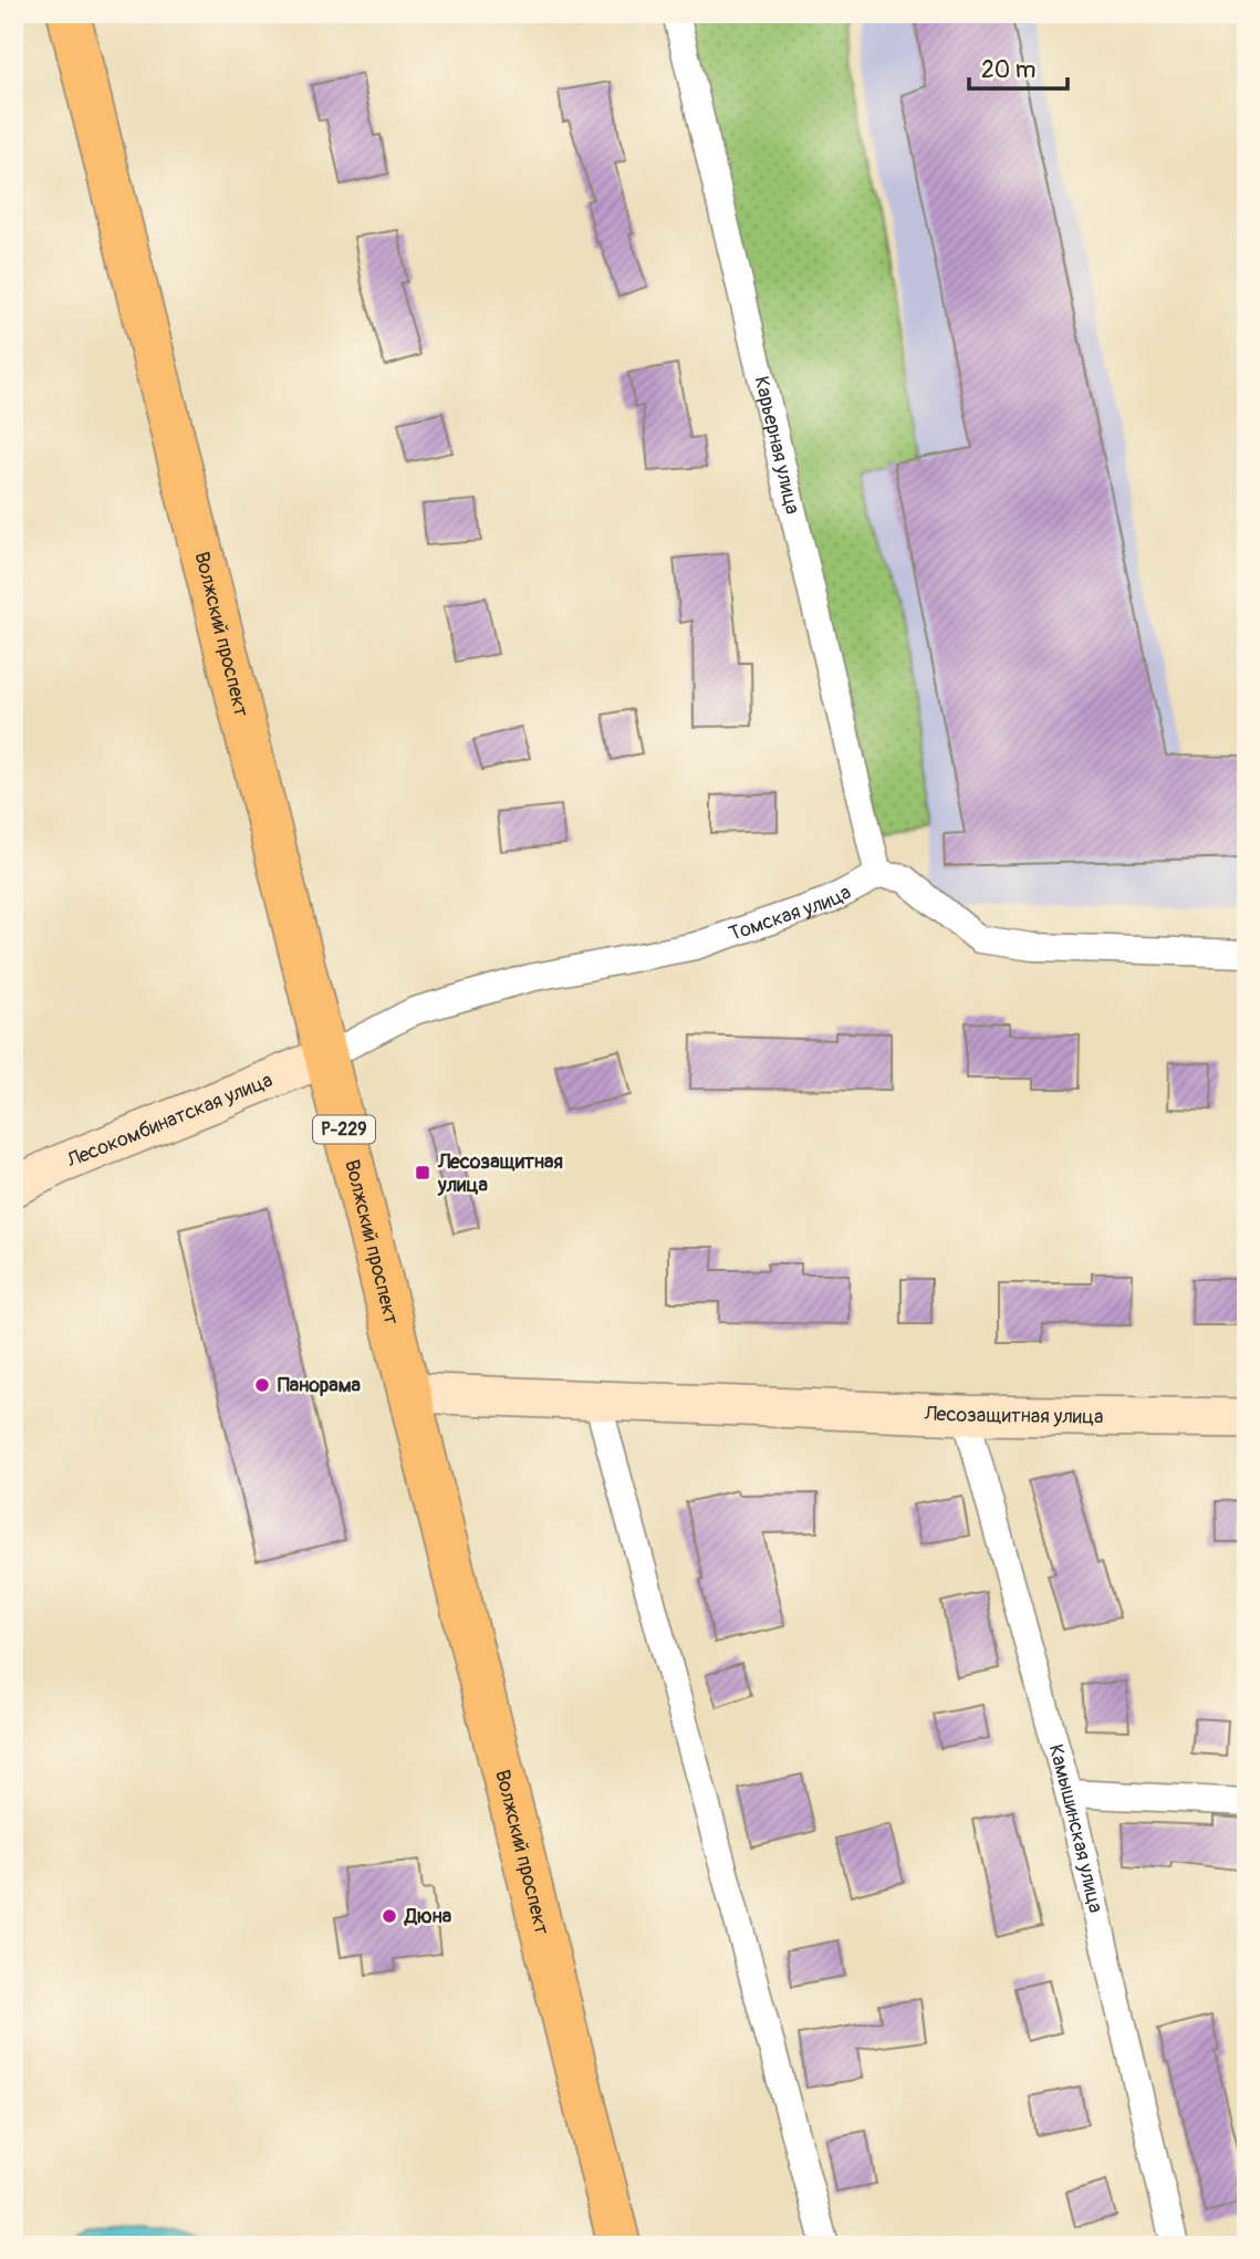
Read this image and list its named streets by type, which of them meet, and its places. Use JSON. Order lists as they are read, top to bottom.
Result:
{
  "streets": {
    "main road": ["Волжский проспект", "Р-229"],
    "street": [
      "Карьерная улица",
      "Томская улица",
      "Лесокомбинатская улица",
      "Лесозащитная улица",
      "Камышинская улица"
    ]
  },
  "crossings": [
    ["Карьерная улица", "Томская улица"],
    ["Волжский проспект", "Томская улица"],
    ["Волжский проспект", "Лесокомбинатская улица"],
    ["Волжский проспект", "Лесозащитная улица"],
    ["Томская улица", "Лесокомбинатская улица"],
    ["Лесозащитная улица", "Камышинская улица"]
  ],
  "places": {
    "transit": ["Лесозащитная улица"],
    "other": ["Панорама", "Дюна"]
  },
  "scale_bar": "20 m"
}
